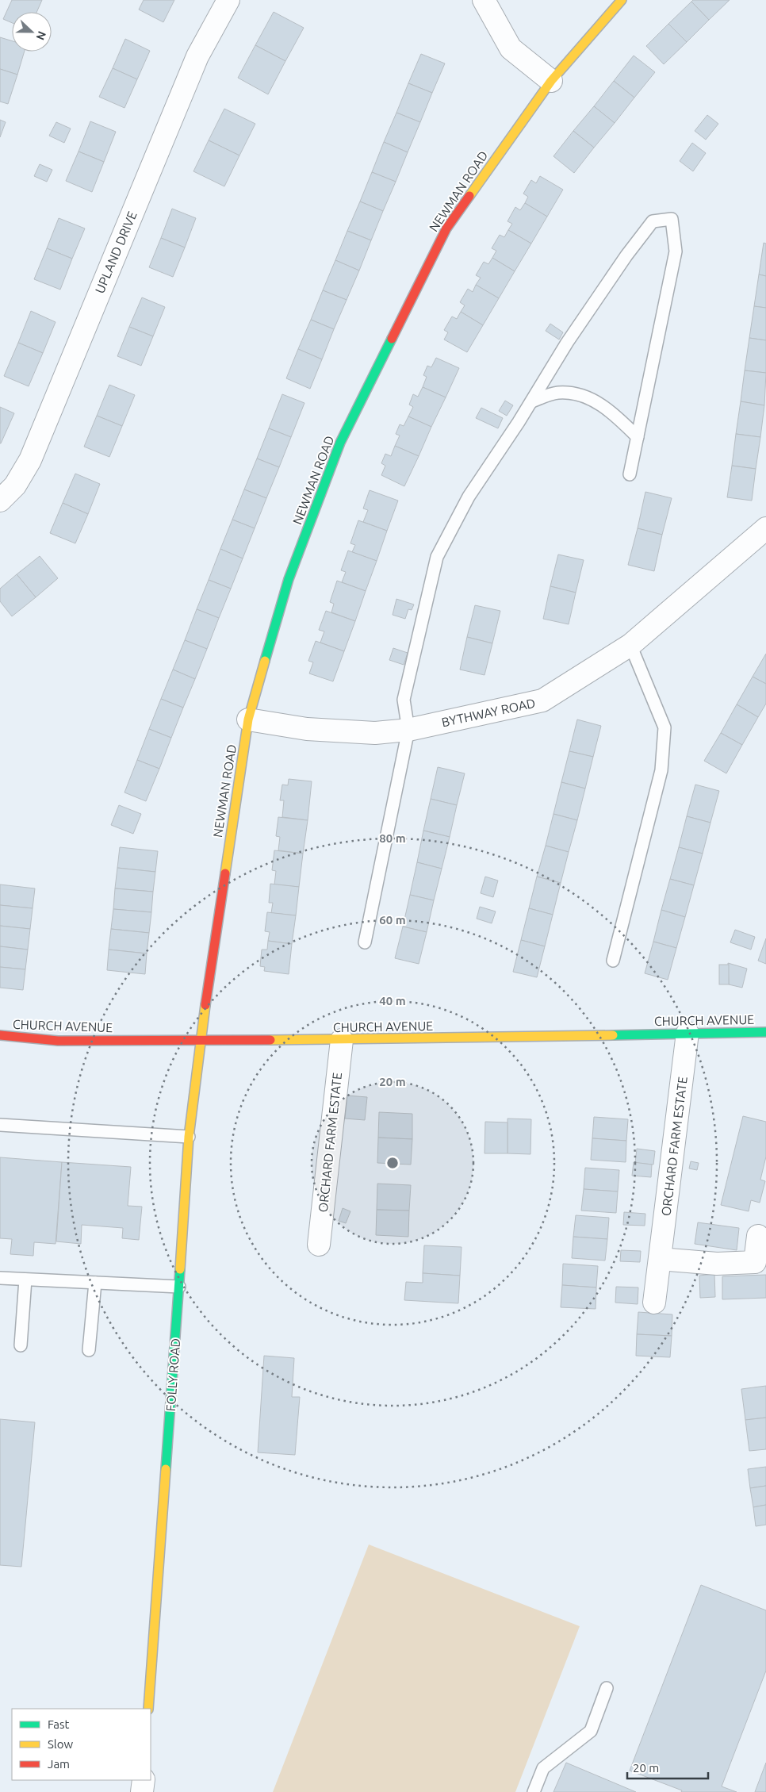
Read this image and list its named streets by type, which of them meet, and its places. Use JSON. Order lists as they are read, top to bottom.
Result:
{
  "streets": {
    "street": [
      "NEWMAN ROAD",
      "UPLAND DRIVE",
      "BYTHWAY ROAD",
      "CHURCH AVENUE",
      "ORCHARD FARM ESTATE",
      "FOLLY ROAD"
    ]
  },
  "crossings": [
    ["NEWMAN ROAD", "BYTHWAY ROAD"],
    ["NEWMAN ROAD", "CHURCH AVENUE"],
    ["NEWMAN ROAD", "FOLLY ROAD"],
    ["CHURCH AVENUE", "ORCHARD FARM ESTATE"],
    ["CHURCH AVENUE", "FOLLY ROAD"]
  ],
  "legend": ["Fast", "Slow", "Jam"],
  "scale_bar": "20 m",
  "north": "right",
  "rings": [
    "80 m",
    "60 m",
    "40 m",
    "20 m"
  ]
}
